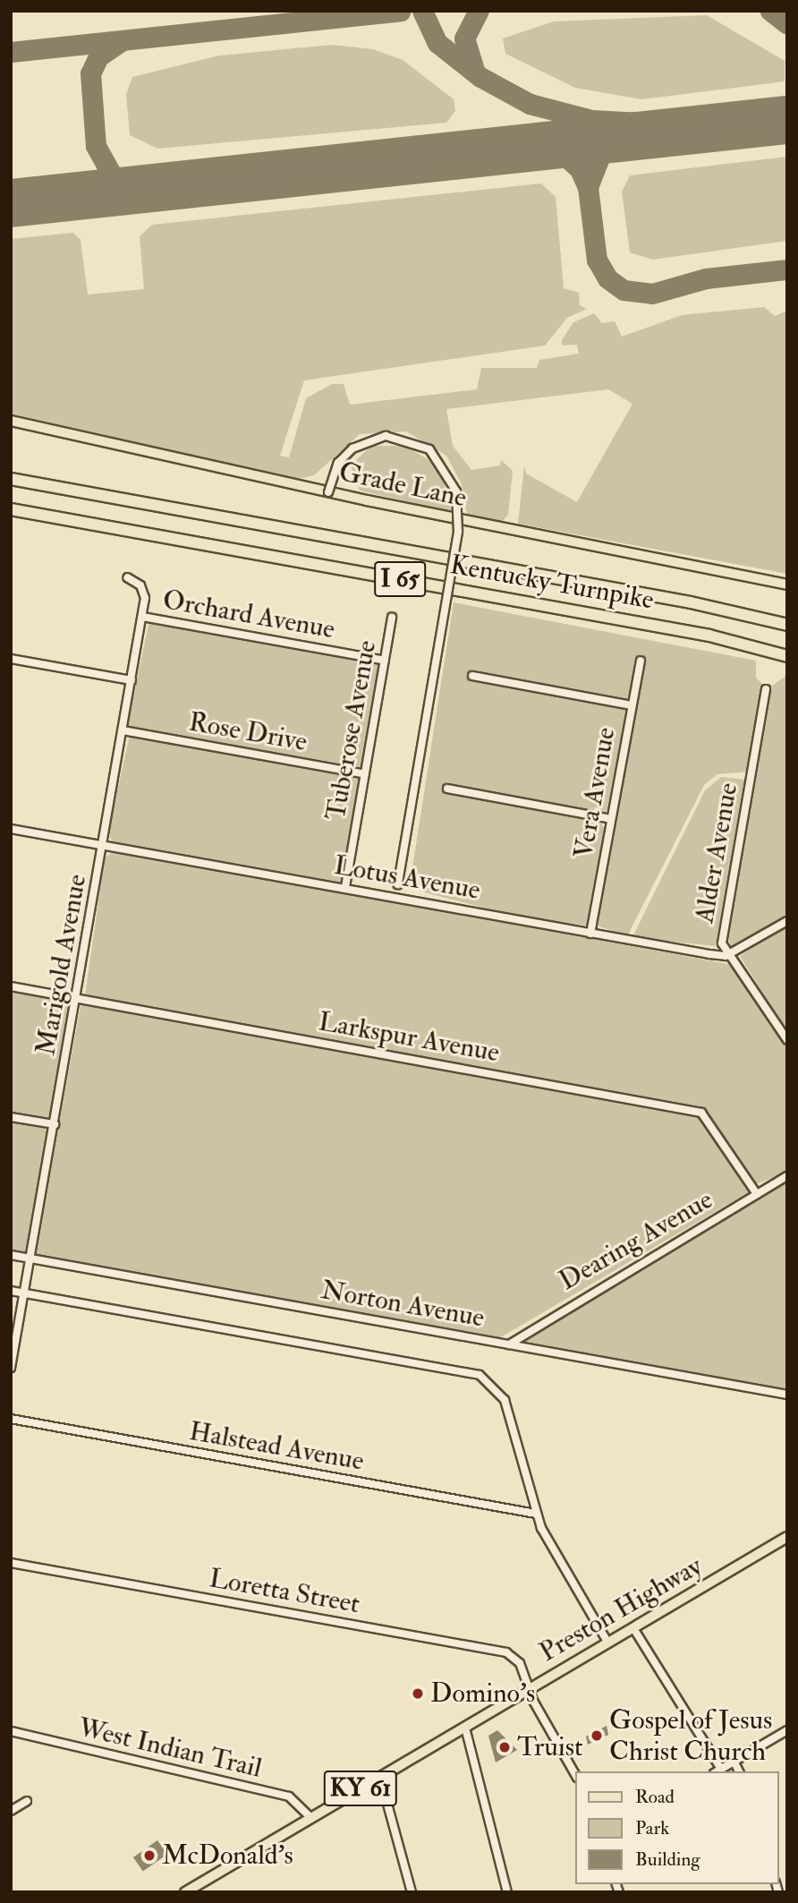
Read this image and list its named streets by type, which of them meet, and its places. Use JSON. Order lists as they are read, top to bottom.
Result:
{
  "streets": {
    "highway": ["I 65", "Kentucky Turnpike"],
    "main road": ["Grade Lane", "Preston Highway", "KY 61"],
    "street": [
      "Orchard Avenue",
      "Tuberose Avenue",
      "Rose Drive",
      "Vera Avenue",
      "Alder Avenue",
      "Lotus Avenue",
      "Marigold Avenue",
      "Larkspur Avenue",
      "Dearing Avenue",
      "Norton Avenue",
      "Halstead Avenue",
      "Loretta Street",
      "West Indian Trail"
    ]
  },
  "crossings": [
    ["Orchard Avenue", "Tuberose Avenue"],
    ["Orchard Avenue", "Marigold Avenue"],
    ["Tuberose Avenue", "Rose Drive"],
    ["Tuberose Avenue", "Lotus Avenue"],
    ["Rose Drive", "Marigold Avenue"],
    ["Vera Avenue", "Lotus Avenue"],
    ["Alder Avenue", "Lotus Avenue"],
    ["Lotus Avenue", "Marigold Avenue"],
    ["Marigold Avenue", "Larkspur Avenue"],
    ["Marigold Avenue", "Norton Avenue"],
    ["Larkspur Avenue", "Dearing Avenue"],
    ["Dearing Avenue", "Norton Avenue"],
    ["Norton Avenue", "Halstead Avenue"],
    ["Norton Avenue", "Preston Highway"],
    ["Loretta Street", "Preston Highway"],
    ["Preston Highway", "West Indian Trail"]
  ],
  "places": [
    "Domino's",
    "Gospel of Jesus Christ Church",
    "Truist",
    "McDonald's"
  ],
  "legend": ["Road", "Park", "Building"]
}
